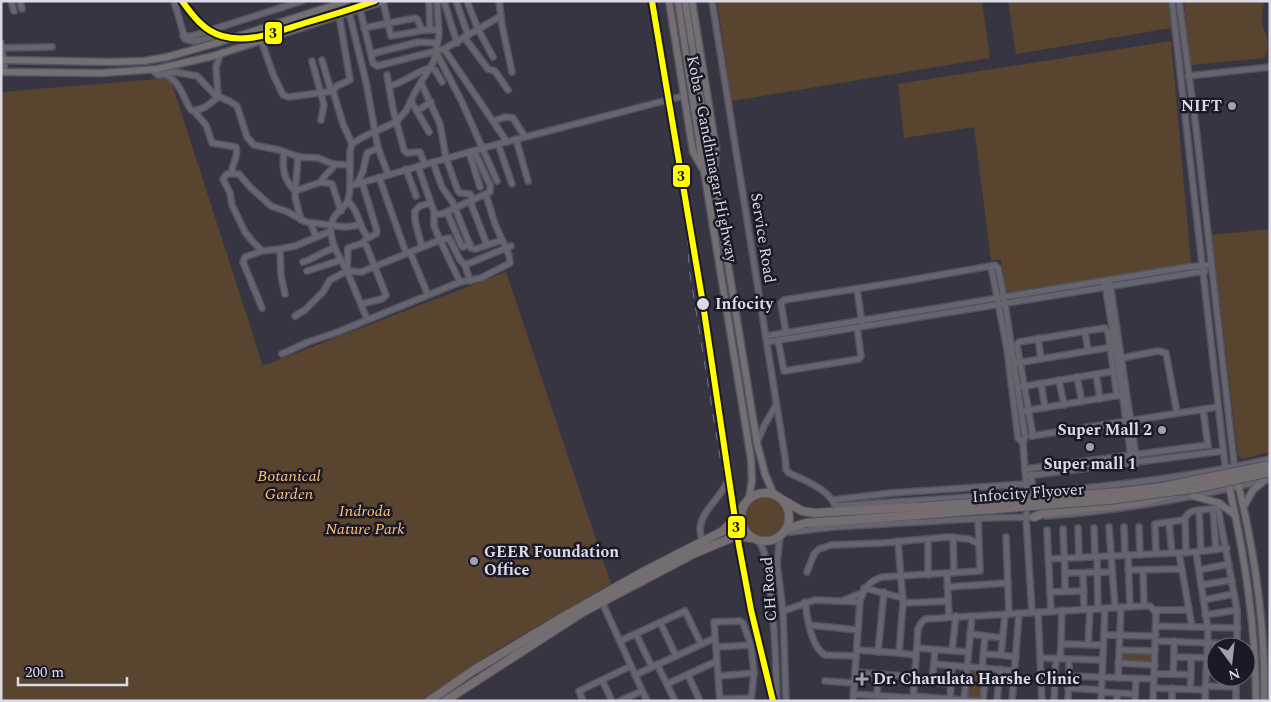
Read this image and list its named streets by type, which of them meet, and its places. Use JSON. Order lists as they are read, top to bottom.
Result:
{
  "streets": {
    "highway": ["Infocity Flyover"],
    "main road": ["Koba - Gandhinagar Highway"],
    "street": ["Service Road", "CH Road"]
  },
  "crossings": [
    ["Koba - Gandhinagar Highway", "Infocity Flyover"],
    ["Koba - Gandhinagar Highway", "CH Road"],
    ["Service Road", "Infocity Flyover"],
    ["Infocity Flyover", "CH Road"]
  ],
  "parks": ["Botanical Garden", "Indroda Nature Park"],
  "places": {
    "other": [
      "NIFT",
      "Infocity",
      "Super Mall 2",
      "Super mall 1",
      "GEER Foundation Office"
    ],
    "health": ["Dr. Charulata Harshe Clinic"]
  },
  "lines": ["transit line 3"],
  "scale_bar": "200 m",
  "north": "bottom"
}
